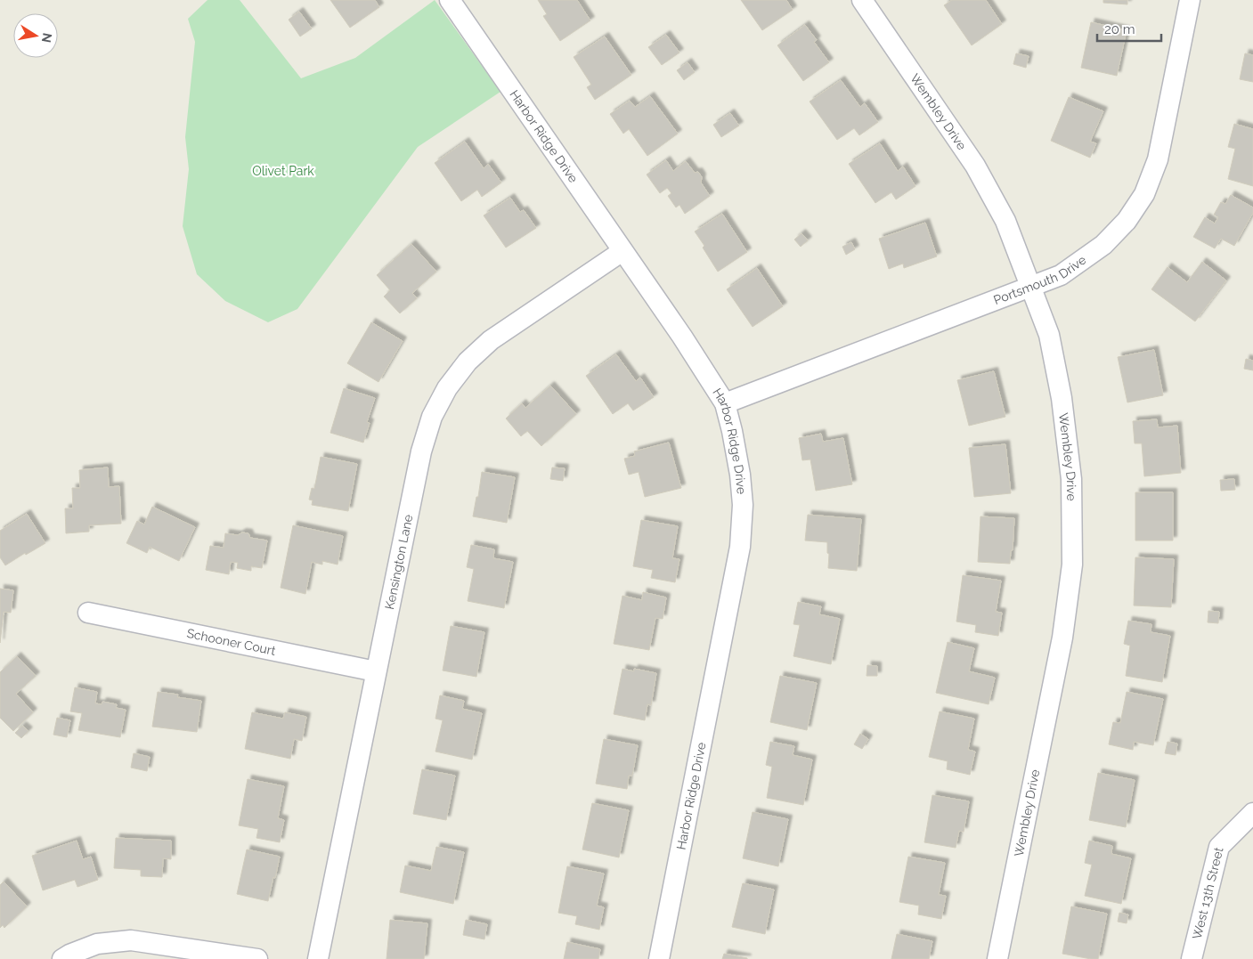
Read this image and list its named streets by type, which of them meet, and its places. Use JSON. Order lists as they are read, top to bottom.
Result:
{
  "streets": {
    "street": [
      "Wembley Drive",
      "Harbor Ridge Drive",
      "Portsmouth Drive",
      "Kensington Lane",
      "Schooner Court",
      "West 13th Street"
    ]
  },
  "crossings": [
    ["Wembley Drive", "Portsmouth Drive"],
    ["Harbor Ridge Drive", "Portsmouth Drive"],
    ["Harbor Ridge Drive", "Kensington Lane"],
    ["Kensington Lane", "Schooner Court"]
  ],
  "parks": ["Olivet Park"],
  "scale_bar": "20 m",
  "north": "right"
}
